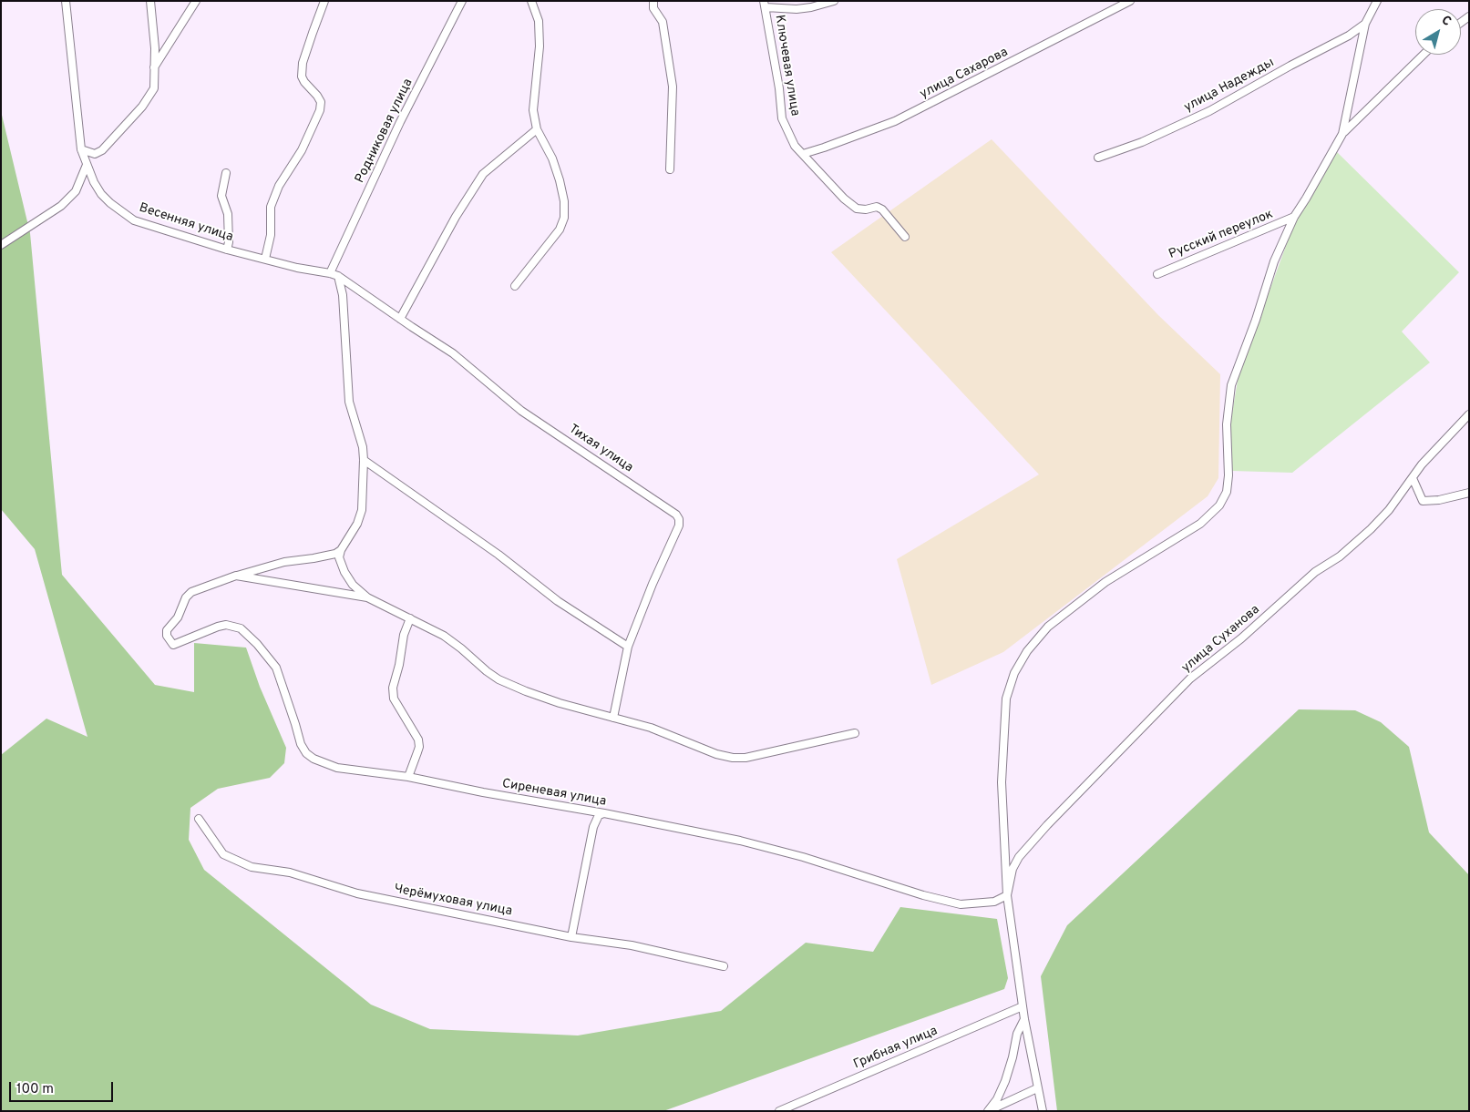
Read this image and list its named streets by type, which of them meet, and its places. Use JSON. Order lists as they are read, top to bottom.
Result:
{
  "streets": {
    "street": [
      "Ключевая улица",
      "улица Сахарова",
      "улица Надежды",
      "Родниковая улица",
      "Весенняя улица",
      "Русский переулок",
      "Тихая улица",
      "улица Суханова",
      "Сиреневая улица",
      "Черёмуховая улица",
      "Грибная улица"
    ]
  },
  "crossings": [
    ["Ключевая улица", "улица Сахарова"],
    ["Родниковая улица", "Весенняя улица"],
    ["Весенняя улица", "Тихая улица"],
    ["улица Суханова", "Сиреневая улица"]
  ],
  "scale_bar": "100 m",
  "north": "top right"
}
